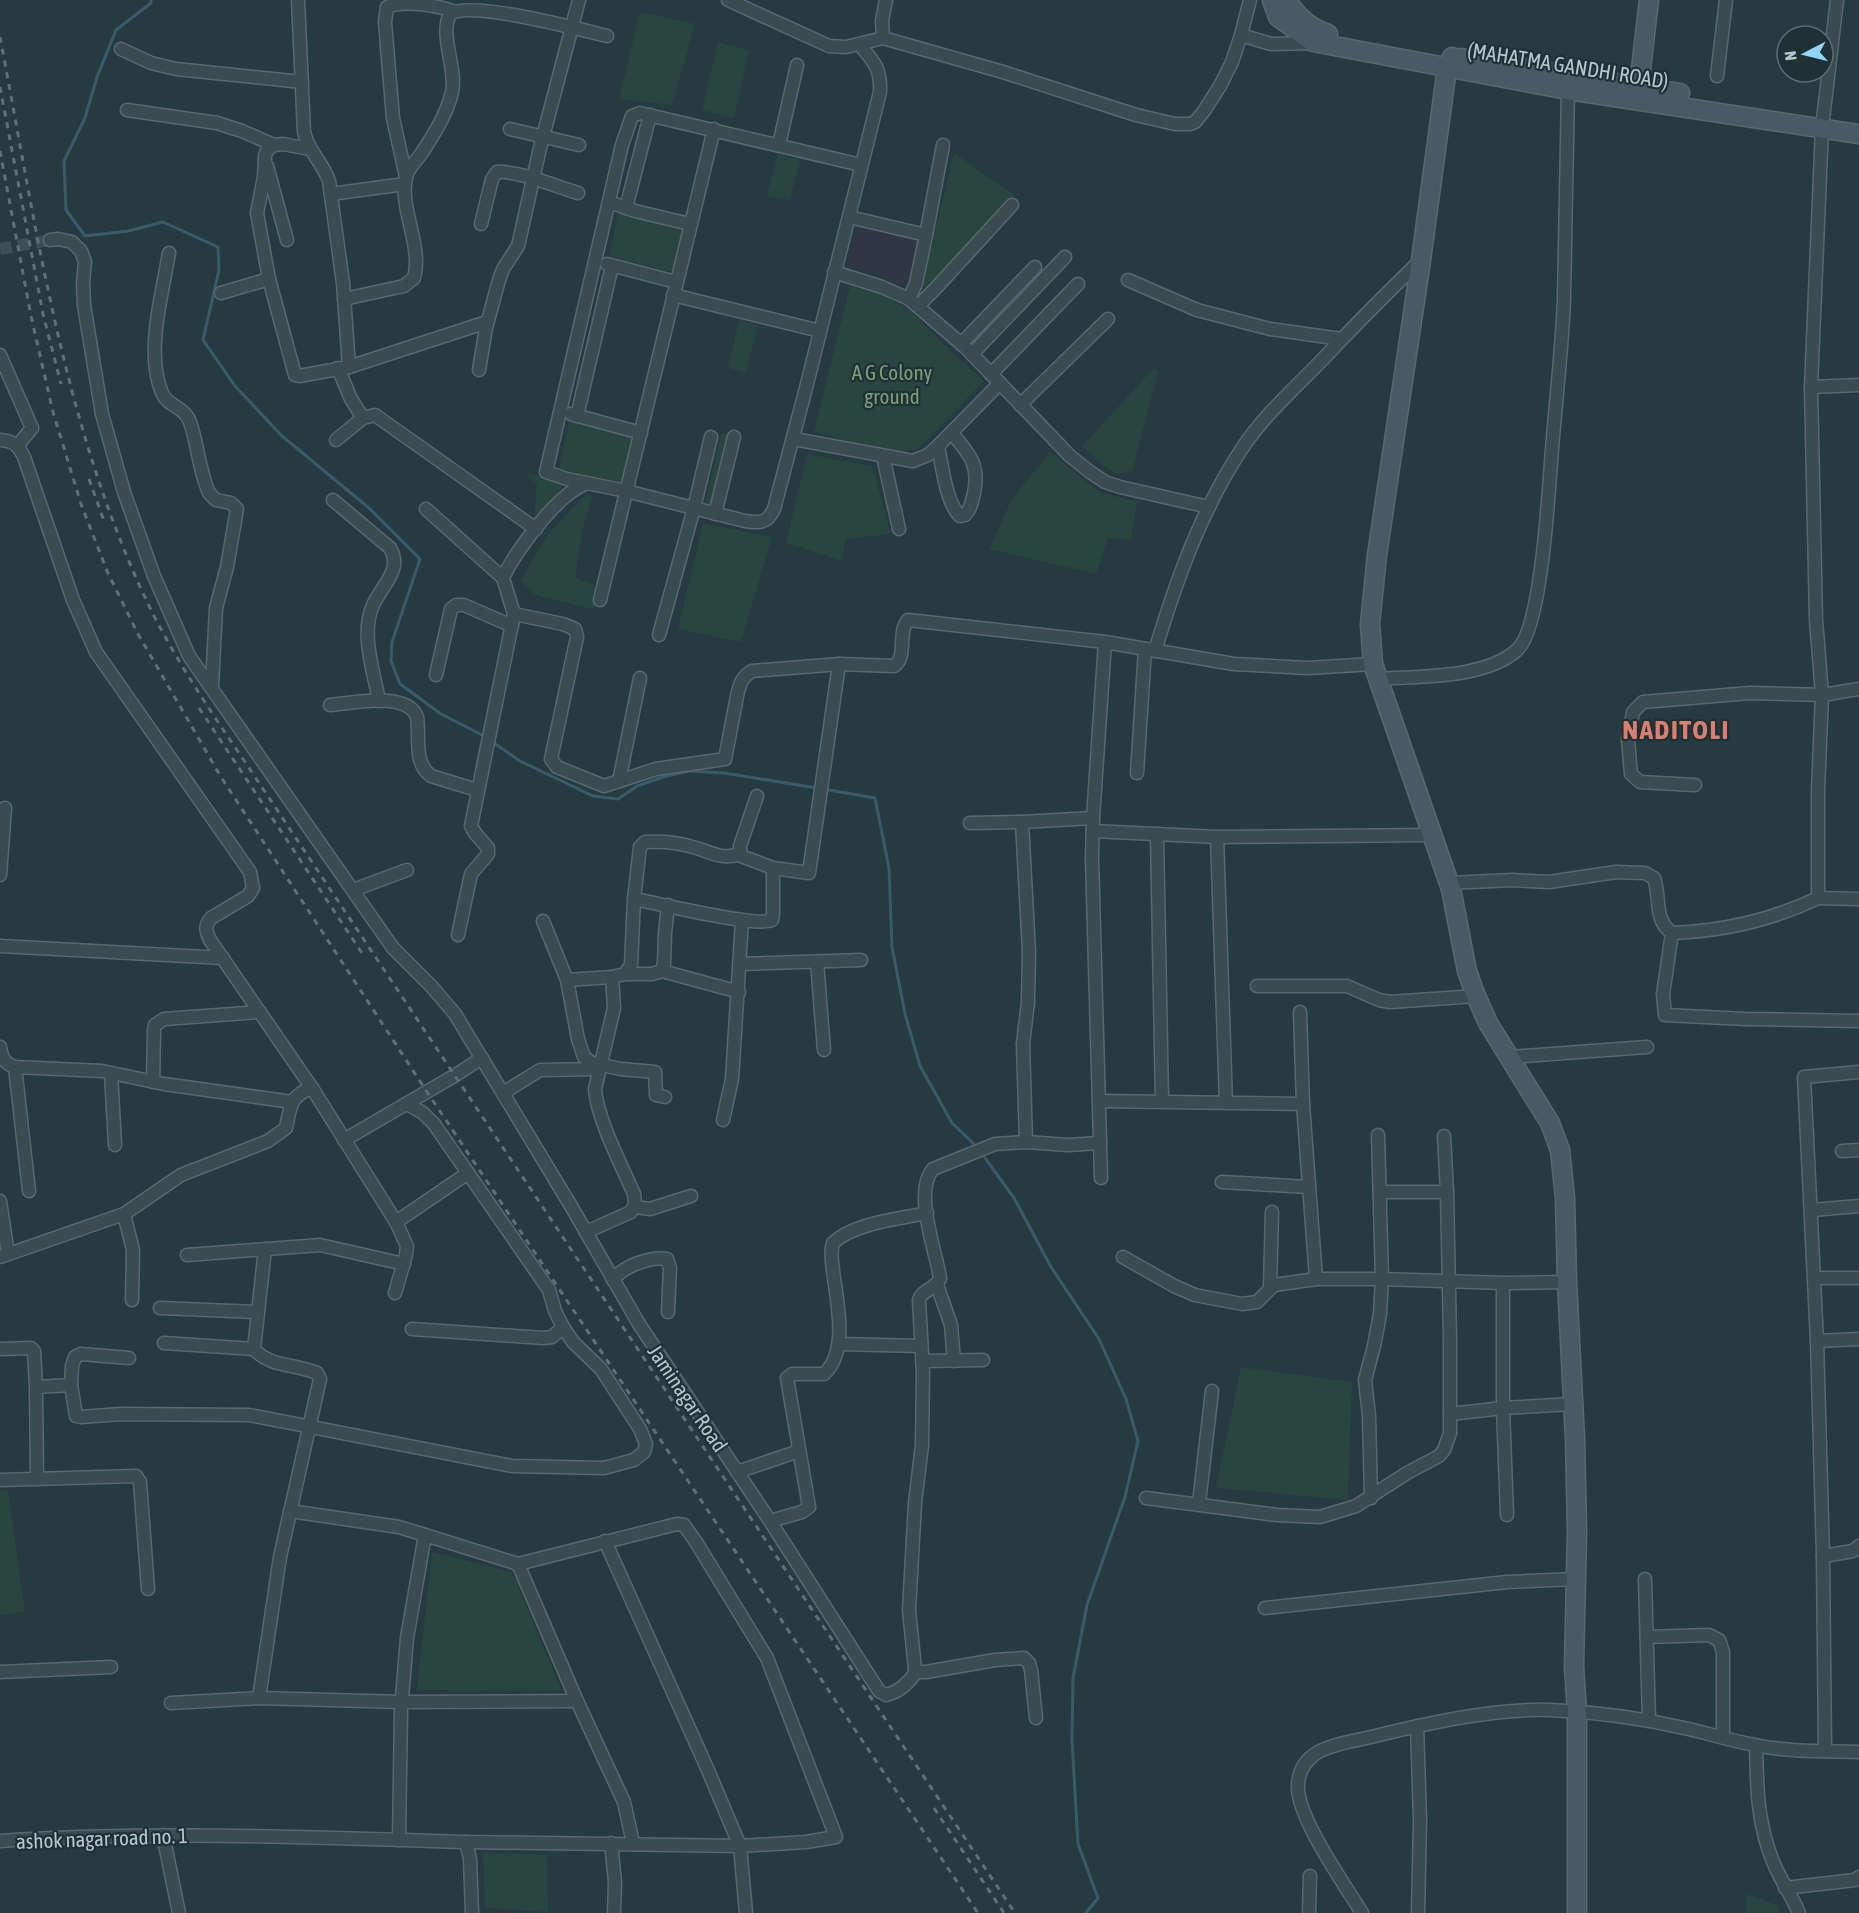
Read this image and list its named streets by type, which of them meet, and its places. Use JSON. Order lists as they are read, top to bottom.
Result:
{
  "streets": {
    "street": ["(MAHATMA GANDHI ROAD)", "Jaminagar Road", "ashok nagar road no. 1"]
  },
  "districts": ["NADITOLI"],
  "parks": ["A G Colony ground"],
  "north": "left"
}
